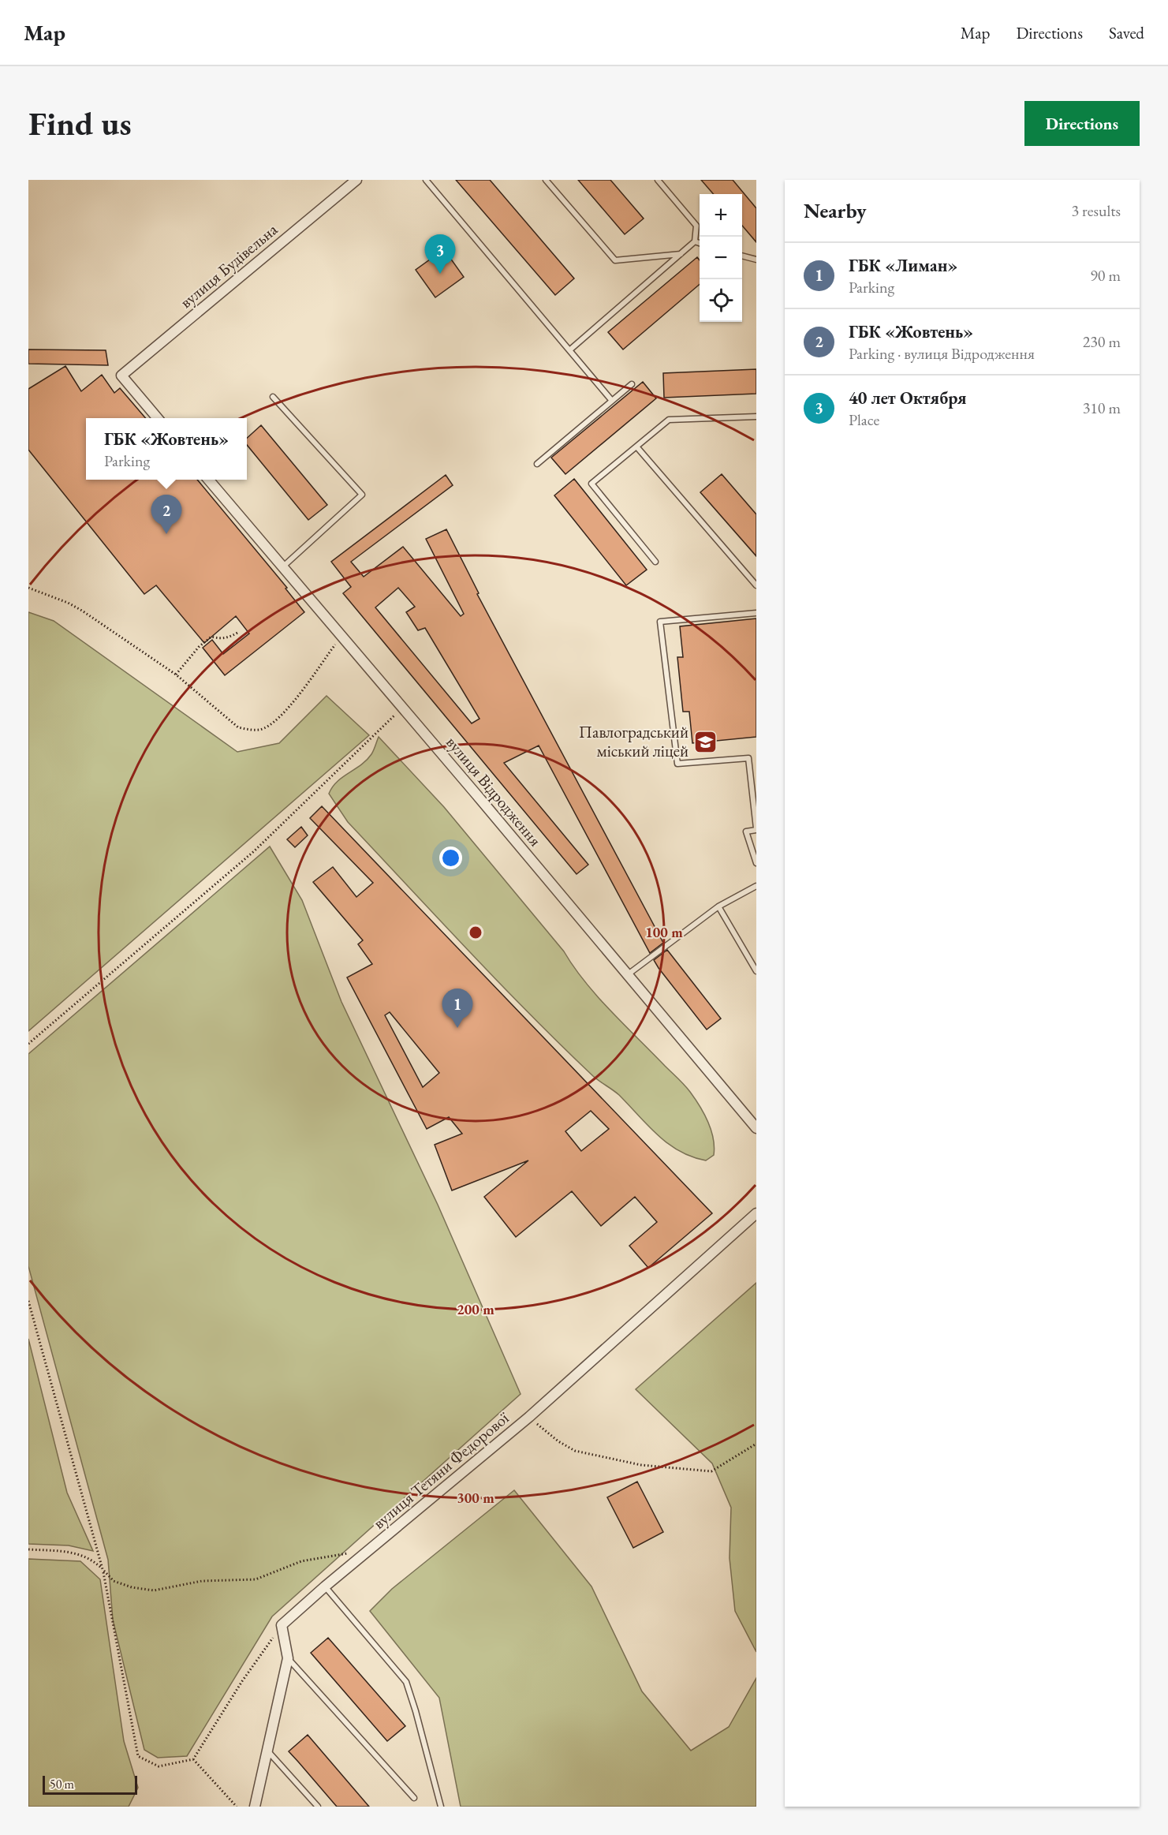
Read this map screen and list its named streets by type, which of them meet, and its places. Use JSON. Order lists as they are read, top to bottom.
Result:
{
  "streets": {
    "street": ["вулиця Будівельна", "вулиця Відродження", "вулиця Тетяни Федорової"]
  },
  "places": {
    "school or university": ["Павлоградський міський ліцей"]
  },
  "scale_bar": "50 m",
  "page": {
    "header": "Map",
    "nav": ["Map", "Directions", "Saved"],
    "buttons": "Directions",
    "title": "Find us",
    "heading": ["Nearby", "3 results"],
    "map_buttons": ["+", "−"],
    "pins": ["3", "2", "1"],
    "list": [
      {
        "mark": "1",
        "name": "ГБК «Лиман»",
        "note": "Parking",
        "value": "90 m"
      },
      {
        "mark": "2",
        "name": "ГБК «Жовтень»",
        "note": "Parking · вулиця Відродження",
        "value": "230 m"
      },
      {
        "mark": "3",
        "name": "40 лет Октября",
        "note": "Place",
        "value": "310 m"
      }
    ],
    "popup": ["ГБК «Жовтень»", "Parking"],
    "scale": "50 m"
  },
  "rings": ["100 m", "200 m", "300 m"]
}
